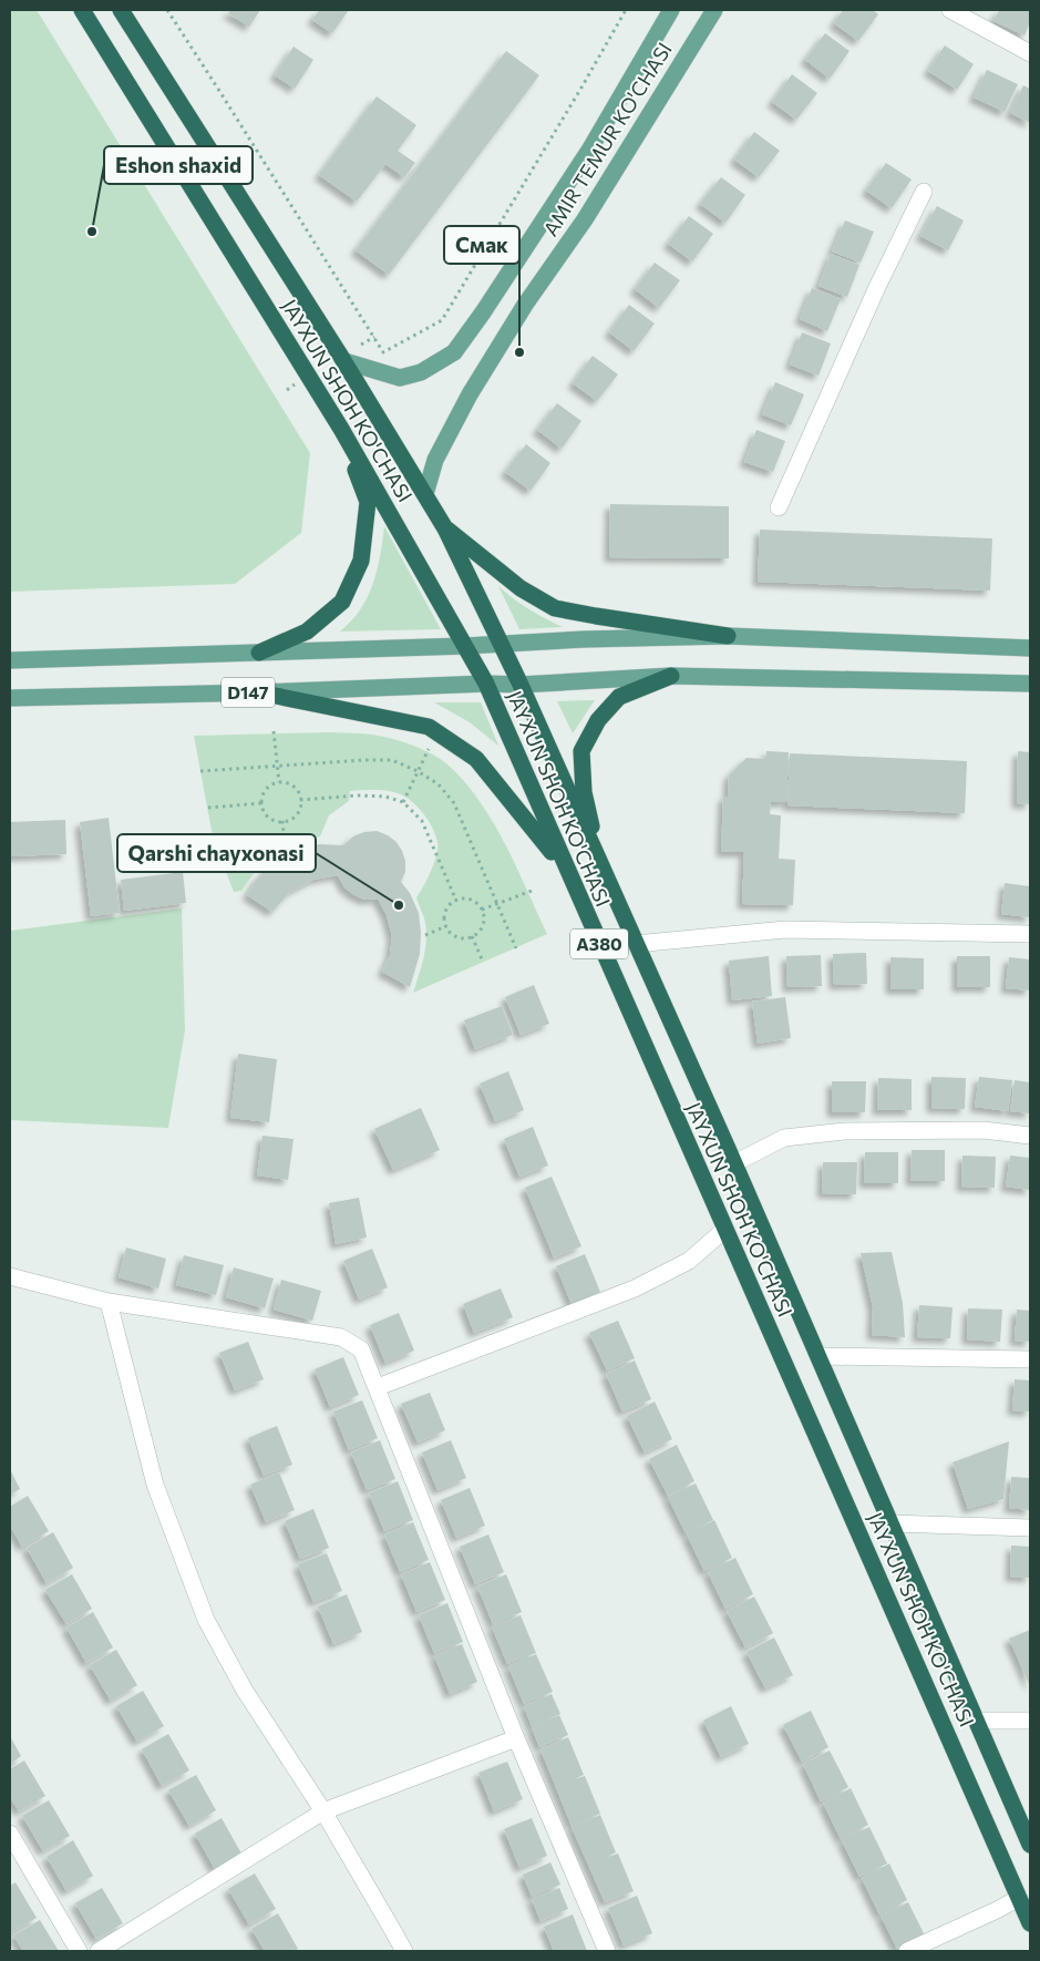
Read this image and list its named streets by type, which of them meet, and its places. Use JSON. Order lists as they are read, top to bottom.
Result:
{
  "streets": {
    "highway": ["JAYXUN SHOH KO'CHASI", "A380"],
    "main road": ["AMIR TEMUR KO'CHASI", "D147"]
  },
  "crossings": [
    ["AMIR TEMUR KO'CHASI", "JAYXUN SHOH KO'CHASI"],
    ["JAYXUN SHOH KO'CHASI", "D147"]
  ],
  "places": ["Eshon shaxid", "Смак", "Qarshi chayxonasi"]
}
